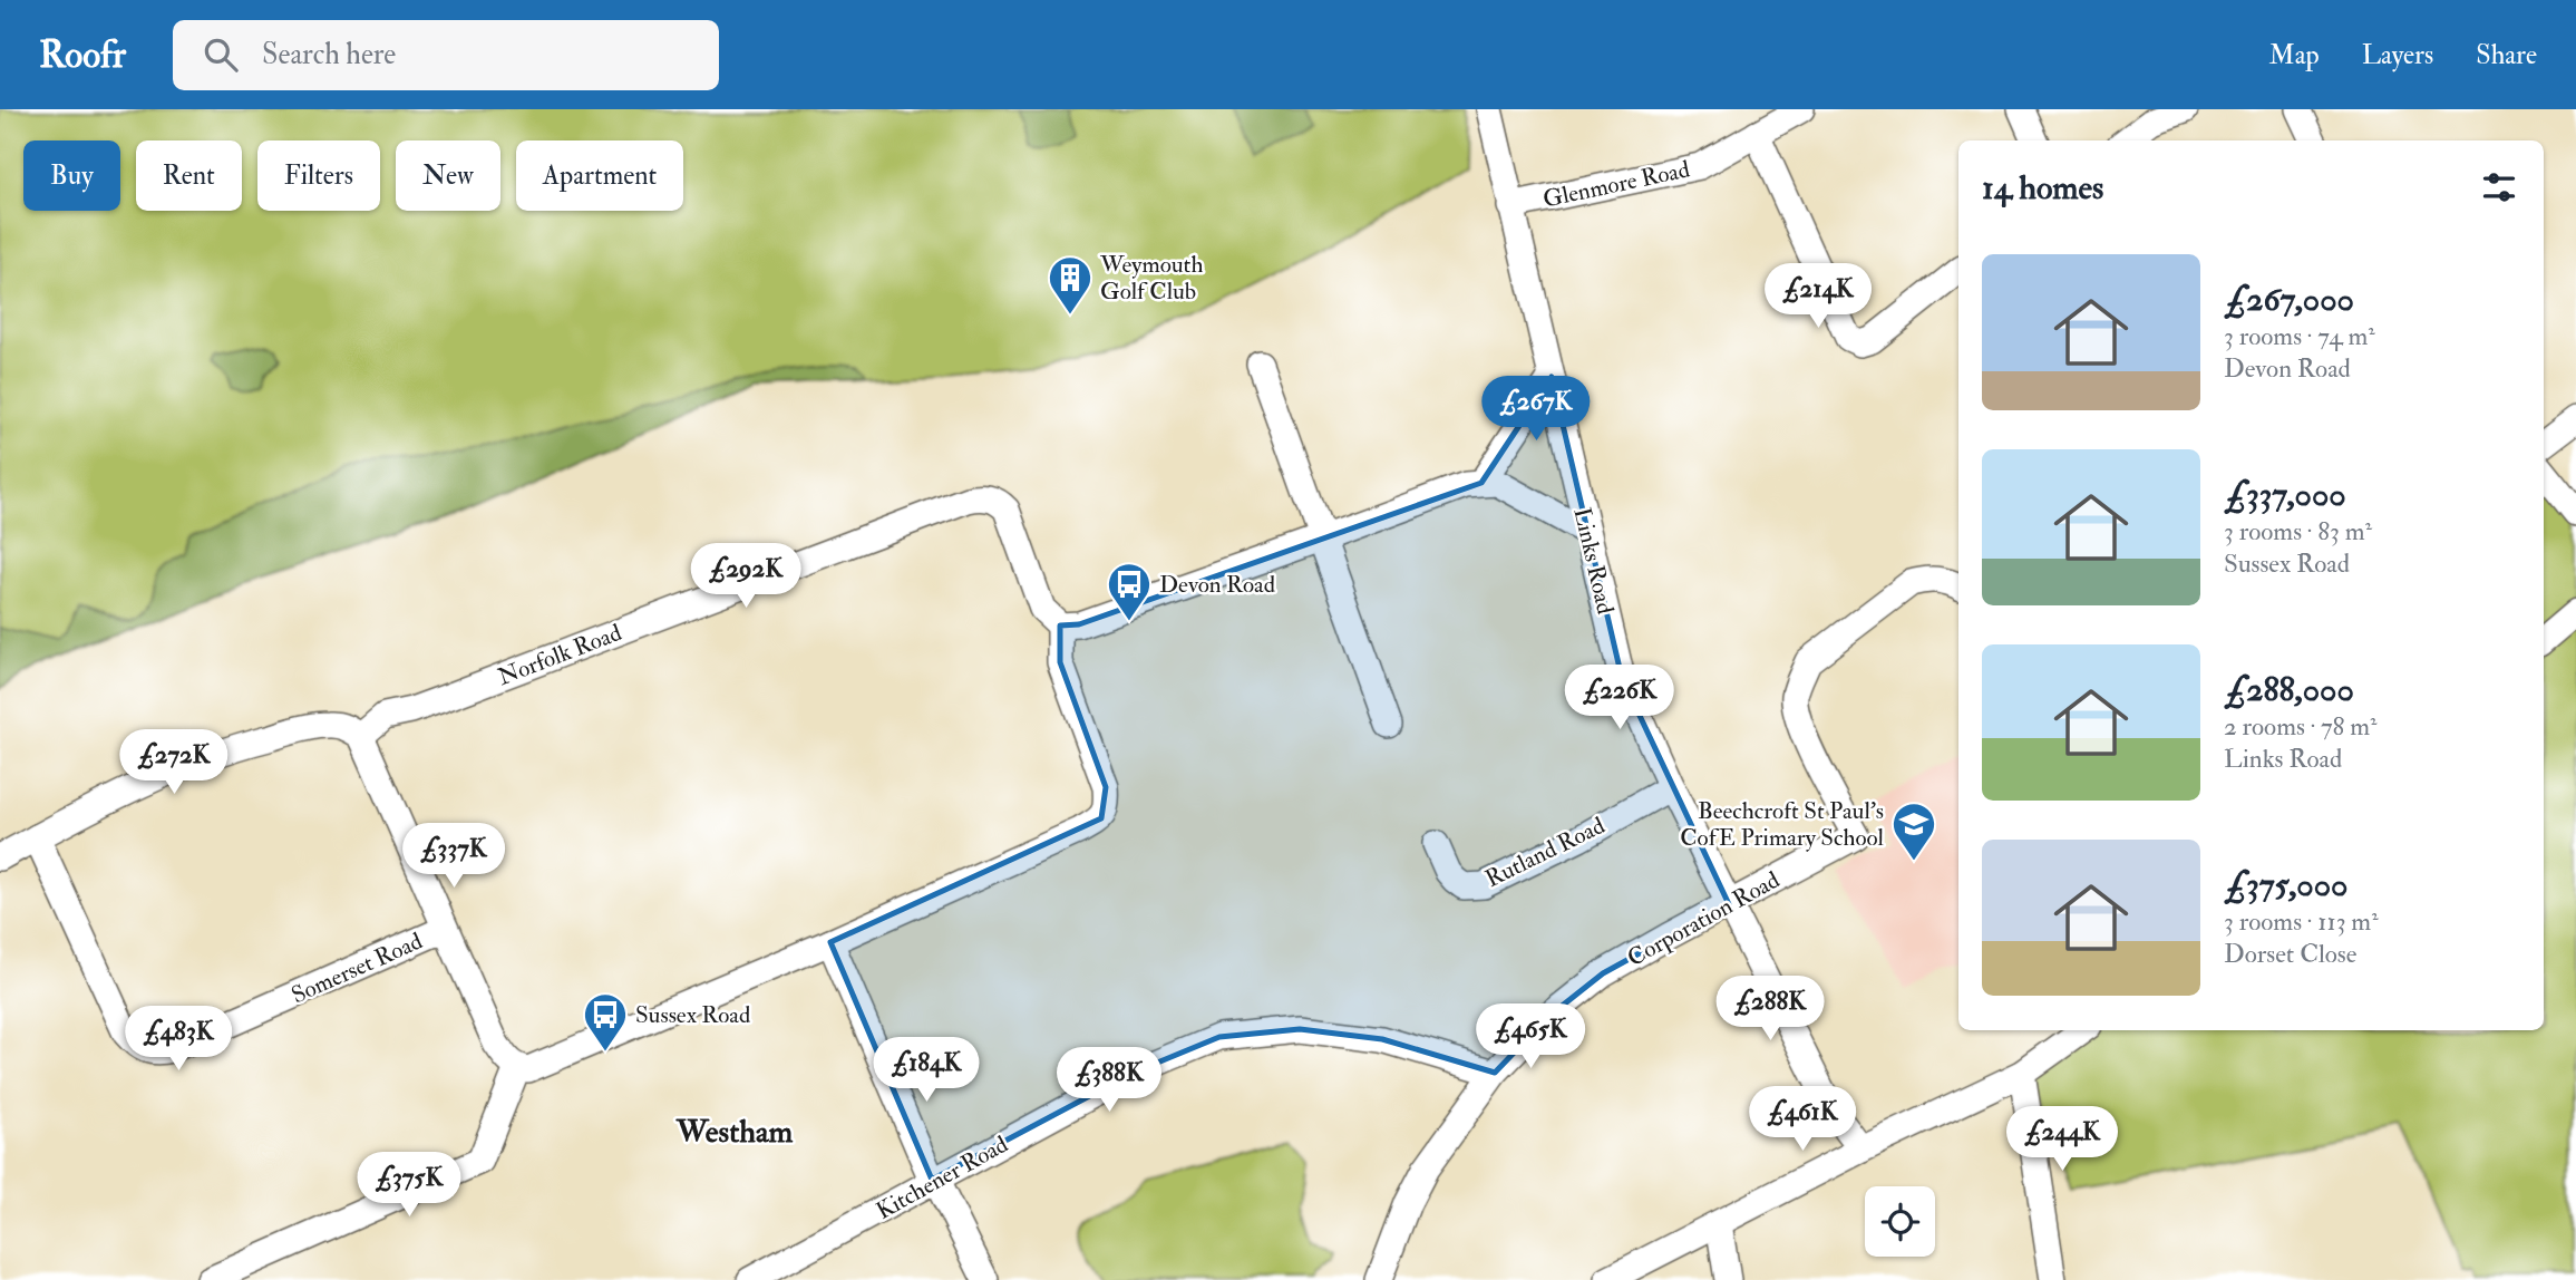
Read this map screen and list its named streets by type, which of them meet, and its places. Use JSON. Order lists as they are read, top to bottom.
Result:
{
  "streets": {
    "street": [
      "Glenmore Road",
      "Links Road",
      "Norfolk Road",
      "Rutland Road",
      "Corporation Road",
      "Somerset Road",
      "Kitchener Road"
    ]
  },
  "crossings": [
    ["Glenmore Road", "Links Road"],
    ["Links Road", "Rutland Road"],
    ["Links Road", "Corporation Road"],
    ["Corporation Road", "Kitchener Road"]
  ],
  "districts": ["Westham"],
  "places": {
    "building": ["Weymouth Golf Club"],
    "bus stop": ["Devon Road", "Sussex Road"],
    "school or university": ["Beechcroft St Paul's CofE Primary School"]
  },
  "page": {
    "header": "Roofr",
    "search": "Search here",
    "nav": ["Map", "Layers", "Share"],
    "chip": [
      "Buy",
      "Rent",
      "Filters",
      "New",
      "Apartment"
    ],
    "heading": "14 homes",
    "list": [
      {
        "name": "£267,000",
        "note": "3 rooms · 74 m² · Devon Road"
      },
      {
        "name": "£337,000",
        "note": "3 rooms · 83 m² · Sussex Road"
      },
      {
        "name": "£288,000",
        "note": "2 rooms · 78 m² · Links Road"
      },
      {
        "name": "£375,000",
        "note": "3 rooms · 113 m² · Dorset Close"
      }
    ],
    "price": [
      "£214K",
      "£267K",
      "£292K",
      "£226K",
      "£272K",
      "£337K",
      "£288K",
      "£465K",
      "£483K",
      "£184K",
      "£388K",
      "£461K",
      "£244K",
      "£375K"
    ]
  }
}
